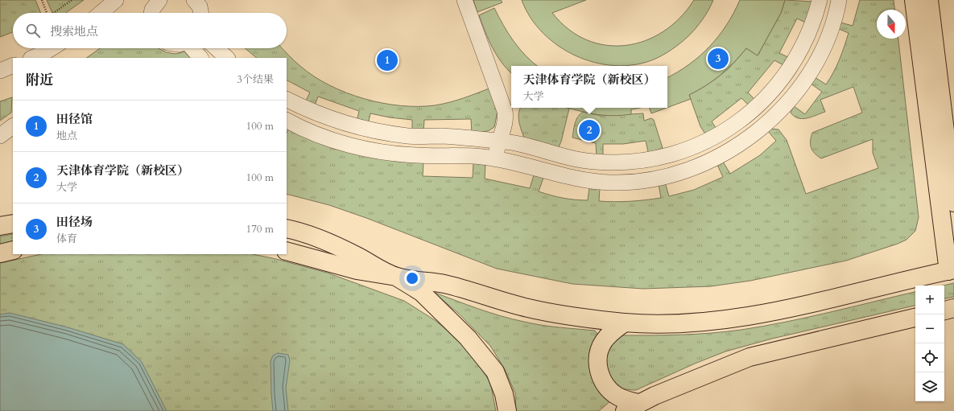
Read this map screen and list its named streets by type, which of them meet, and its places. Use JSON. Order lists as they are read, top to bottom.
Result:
{
  "north": "bottom",
  "page": {
    "search": "搜索地点",
    "pins": ["3", "1", "2"],
    "heading": ["附近", "3个结果"],
    "popup": ["天津体育学院（新校区）", "大学"],
    "list": [
      {
        "mark": "1",
        "name": "田径馆",
        "note": "地点",
        "value": "100 m"
      },
      {
        "mark": "2",
        "name": "天津体育学院（新校区）",
        "note": "大学",
        "value": "100 m"
      },
      {
        "mark": "3",
        "name": "田径场",
        "note": "体育",
        "value": "170 m"
      }
    ],
    "map_buttons": ["+", "−"]
  }
}
